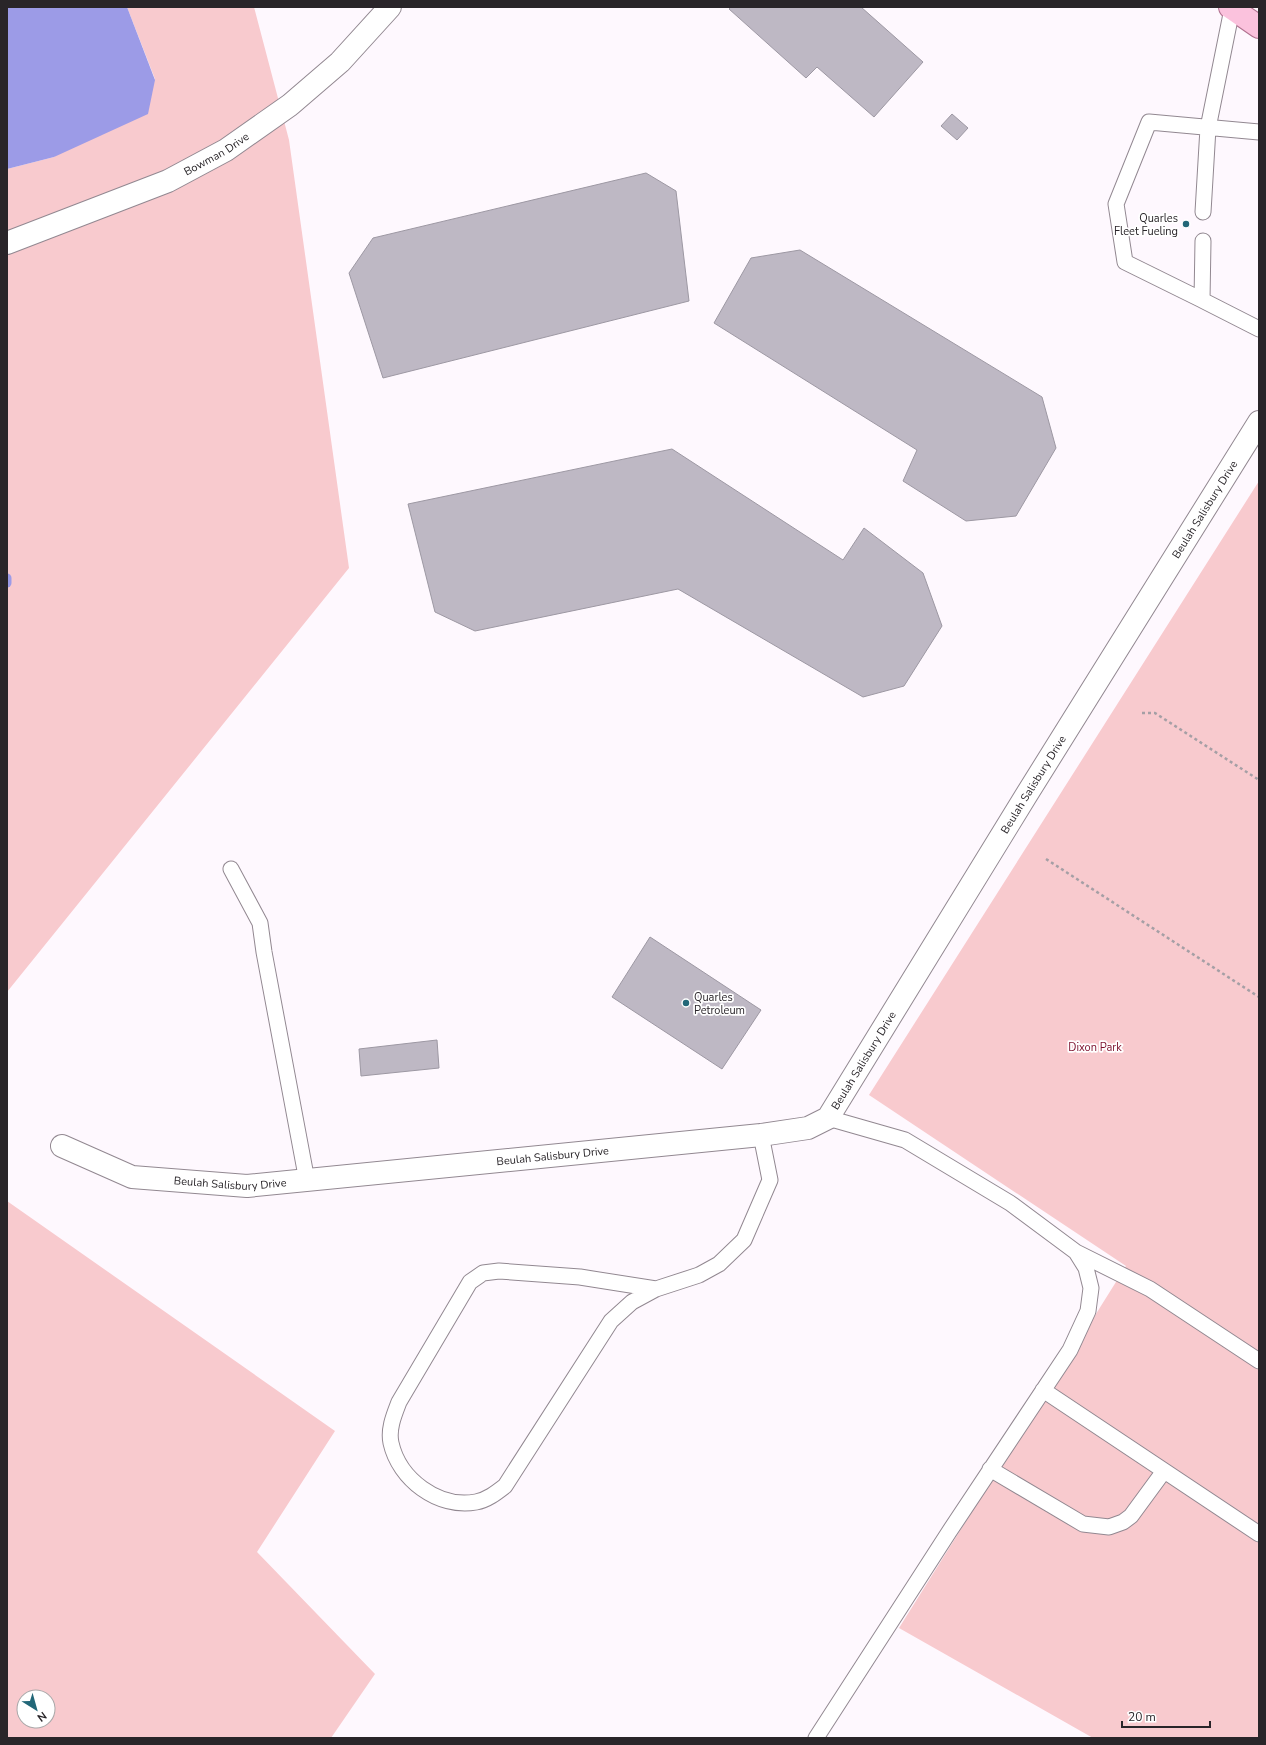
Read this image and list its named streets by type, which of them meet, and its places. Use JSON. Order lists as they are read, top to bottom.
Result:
{
  "streets": {
    "street": ["Bowman Drive", "Beulah Salisbury Drive"]
  },
  "parks": ["Dixon Park"],
  "places": ["Quarles Fleet Fueling", "Quarles Petroleum"],
  "scale_bar": "20 m",
  "north": "bottom right"
}
